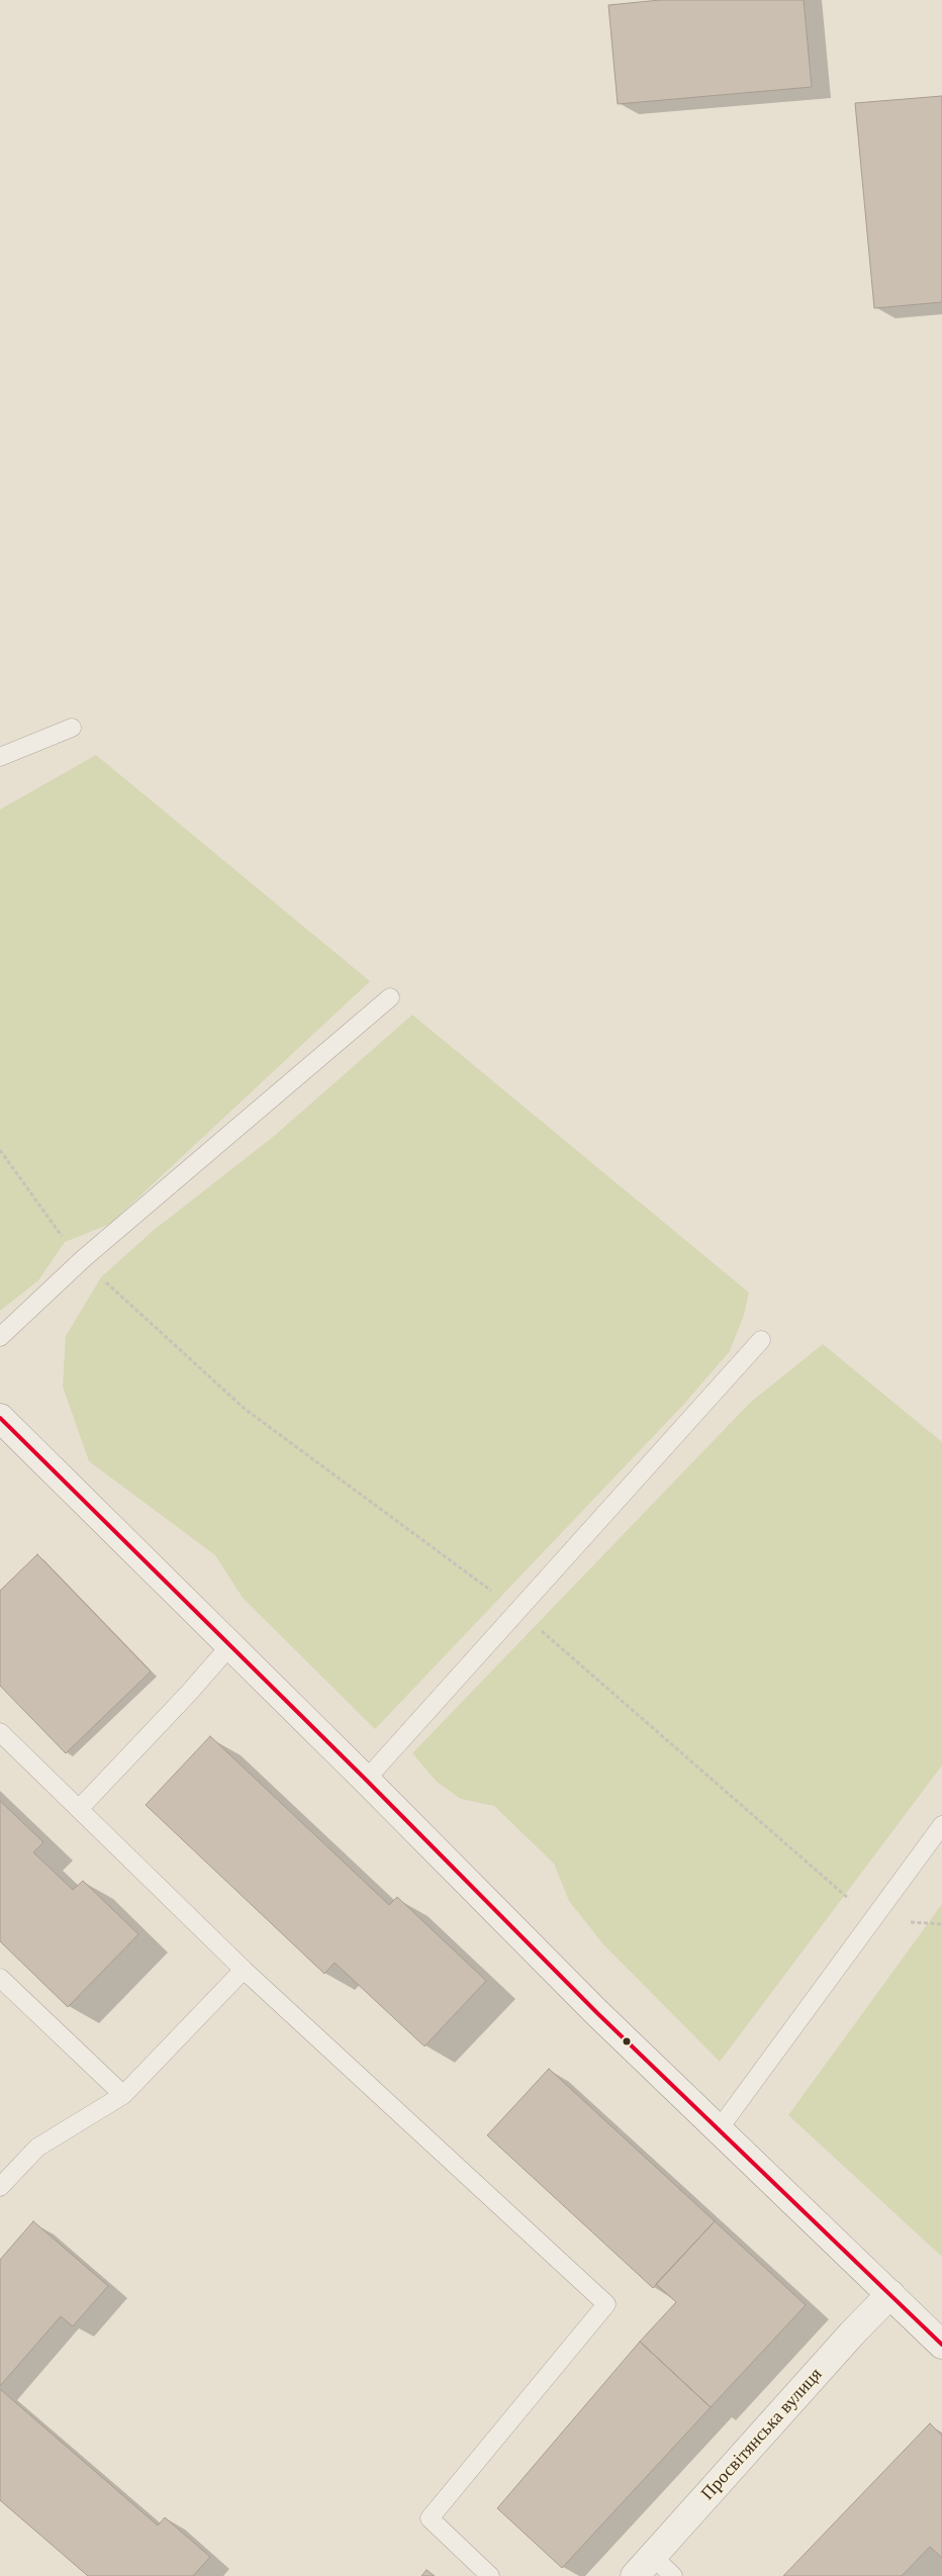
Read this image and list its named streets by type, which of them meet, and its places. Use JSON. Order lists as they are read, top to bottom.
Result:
{
  "streets": {
    "main road": ["Просвітянська вулиця"]
  }
}
